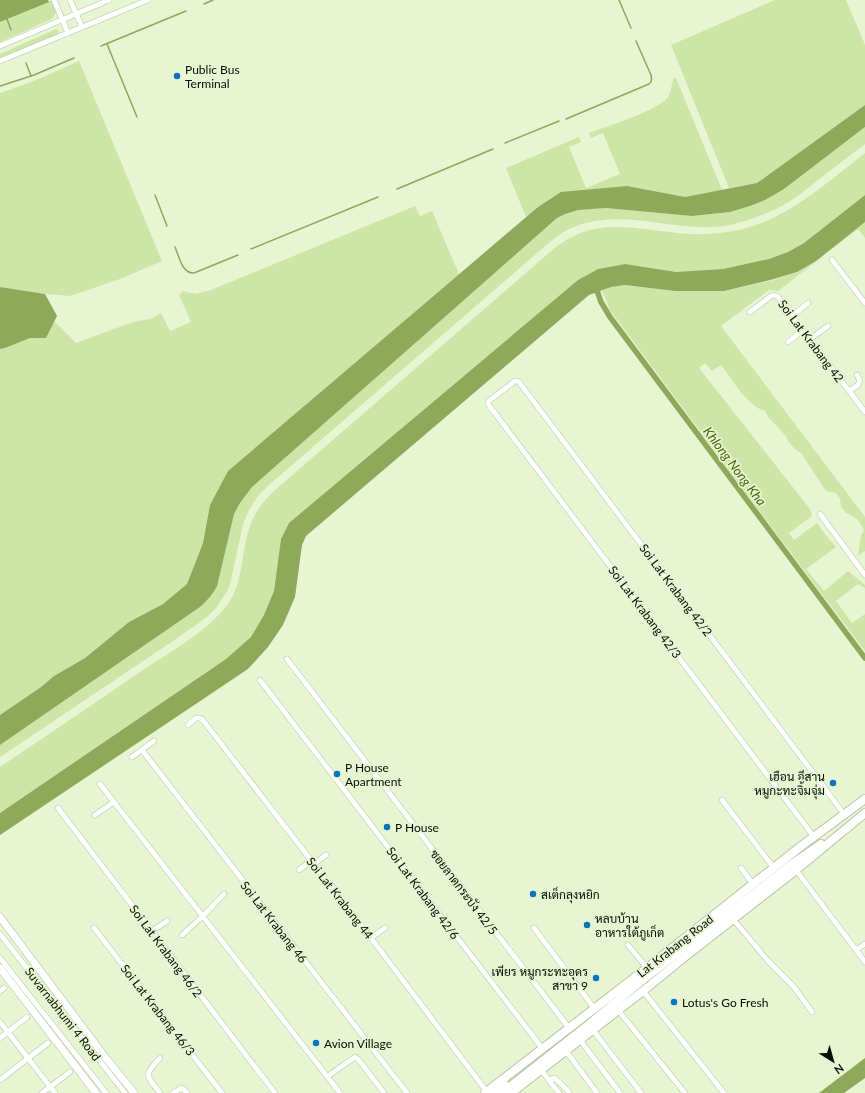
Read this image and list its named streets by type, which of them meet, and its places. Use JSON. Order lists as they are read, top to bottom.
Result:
{
  "streets": {
    "main road": ["Lat Krabang Road"],
    "street": [
      "Soi Lat Krabang 42",
      "Soi Lat Krabang 42/2",
      "Soi Lat Krabang 42/3",
      "ซอยลาดกระบัง 42/5",
      "Soi Lat Krabang 42/6",
      "Soi Lat Krabang 44",
      "Soi Lat Krabang 46",
      "Soi Lat Krabang 46/2",
      "Soi Lat Krabang 46/3",
      "Suvarnabhumi 4 Road"
    ]
  },
  "crossings": [
    ["Soi Lat Krabang 42/2", "Soi Lat Krabang 42/3"],
    ["Soi Lat Krabang 42/2", "Lat Krabang Road"],
    ["Soi Lat Krabang 42/3", "Lat Krabang Road"],
    ["ซอยลาดกระบัง 42/5", "Lat Krabang Road"],
    ["Soi Lat Krabang 42/6", "Lat Krabang Road"],
    ["Soi Lat Krabang 44", "Lat Krabang Road"]
  ],
  "water": ["Khlong Nong Kha"],
  "places": [
    "Public Bus Terminal",
    "P House Apartment",
    "เฮือน อีสาน หมูกะทะจิ้มจุ่ม",
    "P House",
    "สเต็กลุงหยิก",
    "หลบบ้าน อาหารใต้ภูเก็ต",
    "เพียร หมูกระทะอุดร สาขา 9",
    "Lotus's Go Fresh",
    "Avion Village"
  ],
  "north": "bottom right"
}
